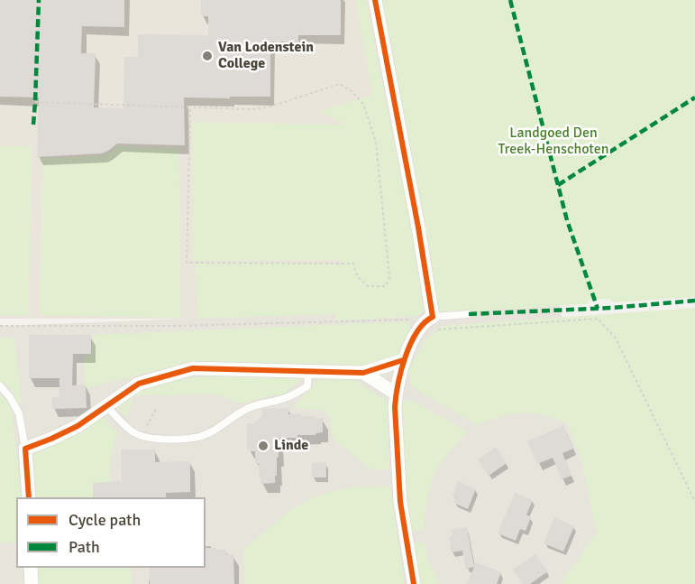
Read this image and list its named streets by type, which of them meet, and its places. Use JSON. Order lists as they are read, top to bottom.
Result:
{
  "parks": ["Landgoed Den Treek-Henschoten"],
  "places": ["Van Lodenstein College", "Linde"],
  "legend": ["Cycle path", "Path"]
}
